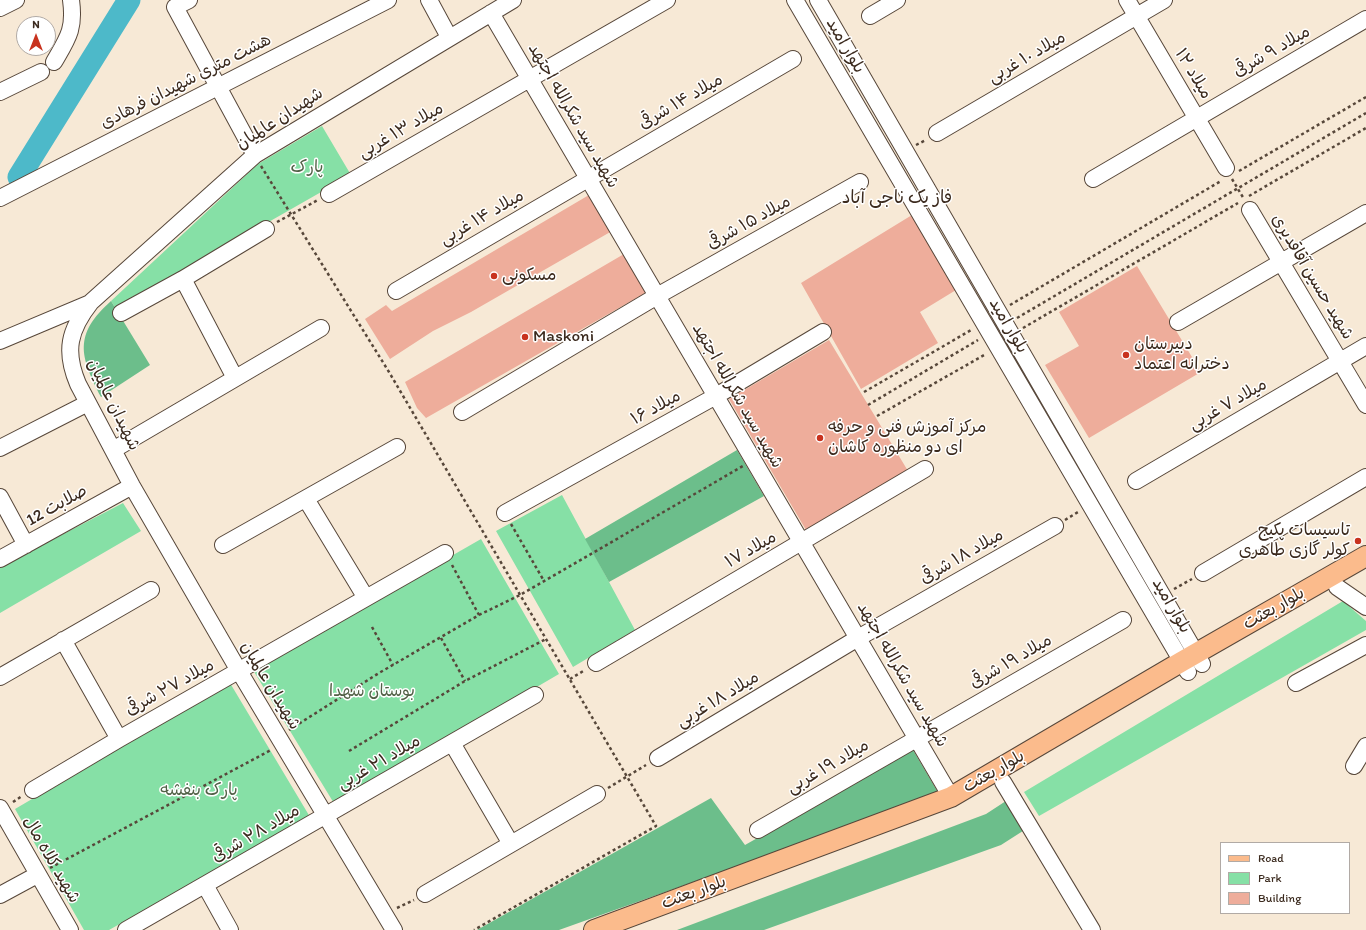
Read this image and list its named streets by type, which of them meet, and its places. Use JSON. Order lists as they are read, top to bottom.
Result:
{
  "streets": {
    "main road": ["بلوار بعثت"],
    "street": [
      "بلوار امید",
      "میلاد ۹ شرقی",
      "میلاد ۱۰ غربی",
      "میلاد ۱۲",
      "هشت متری شهیدان فرهادی",
      "میلاد ۱۴ شرقی",
      "شهید سید شکرالله اجتهد",
      "شهیدان عالمیان",
      "میلاد ۱۳ غربی",
      "میلاد ۱۴ غربی",
      "میلاد ۱۵ شرقی",
      "شهید حسین آقاقدیری",
      "میلاد ۷ غربی",
      "میلاد ۱۶",
      "صلابت 12",
      "میلاد ۱۷",
      "میلاد ۱۸ شرقی",
      "میلاد ۱۹ شرقی",
      "میلاد ۲۷ شرقی",
      "میلاد ۱۸ غربی",
      "میلاد ۲۱ غربی",
      "میلاد ۱۹ غربی",
      "میلاد ۲۸ شرقی",
      "شهید کلاه مال"
    ]
  },
  "crossings": [
    ["بلوار امید", "بلوار بعثت"],
    ["میلاد ۹ شرقی", "میلاد ۱۲"],
    ["میلاد ۱۰ غربی", "میلاد ۱۲"],
    ["میلاد ۱۴ شرقی", "شهید سید شکرالله اجتهد"],
    ["میلاد ۱۴ شرقی", "میلاد ۱۴ غربی"],
    ["شهید سید شکرالله اجتهد", "شهیدان عالمیان"],
    ["شهید سید شکرالله اجتهد", "میلاد ۱۳ غربی"],
    ["شهید سید شکرالله اجتهد", "میلاد ۱۴ غربی"],
    ["شهید سید شکرالله اجتهد", "میلاد ۱۵ شرقی"],
    ["شهید سید شکرالله اجتهد", "میلاد ۱۶"],
    ["شهید سید شکرالله اجتهد", "میلاد ۱۷"],
    ["شهید سید شکرالله اجتهد", "میلاد ۱۸ شرقی"],
    ["شهید سید شکرالله اجتهد", "بلوار بعثت"],
    ["شهید سید شکرالله اجتهد", "میلاد ۱۹ شرقی"],
    ["شهید سید شکرالله اجتهد", "میلاد ۱۸ غربی"],
    ["شهید سید شکرالله اجتهد", "میلاد ۱۹ غربی"],
    ["شهیدان عالمیان", "صلابت 12"],
    ["شهیدان عالمیان", "میلاد ۲۷ شرقی"],
    ["شهیدان عالمیان", "میلاد ۲۱ غربی"],
    ["شهیدان عالمیان", "میلاد ۲۸ شرقی"],
    ["شهید حسین آقاقدیری", "میلاد ۷ غربی"],
    ["میلاد ۱۸ شرقی", "میلاد ۱۸ غربی"],
    ["میلاد ۱۹ شرقی", "میلاد ۱۹ غربی"],
    ["میلاد ۲۱ غربی", "میلاد ۲۸ شرقی"]
  ],
  "districts": ["فاز یک ناجی آباد"],
  "parks": ["پارک", "بوستان شهدا", "پارک بنفشه"],
  "places": [
    "مسکونی",
    "Maskoni",
    "دبیرستان دخترانه اعتماد",
    "مرکز آموزش فنی و حرفه ای دو منظوره کاشان",
    "تاسیسات پکیج کولر گازی طاهری"
  ],
  "legend": ["Road", "Park", "Building"],
  "north": "top"
}
